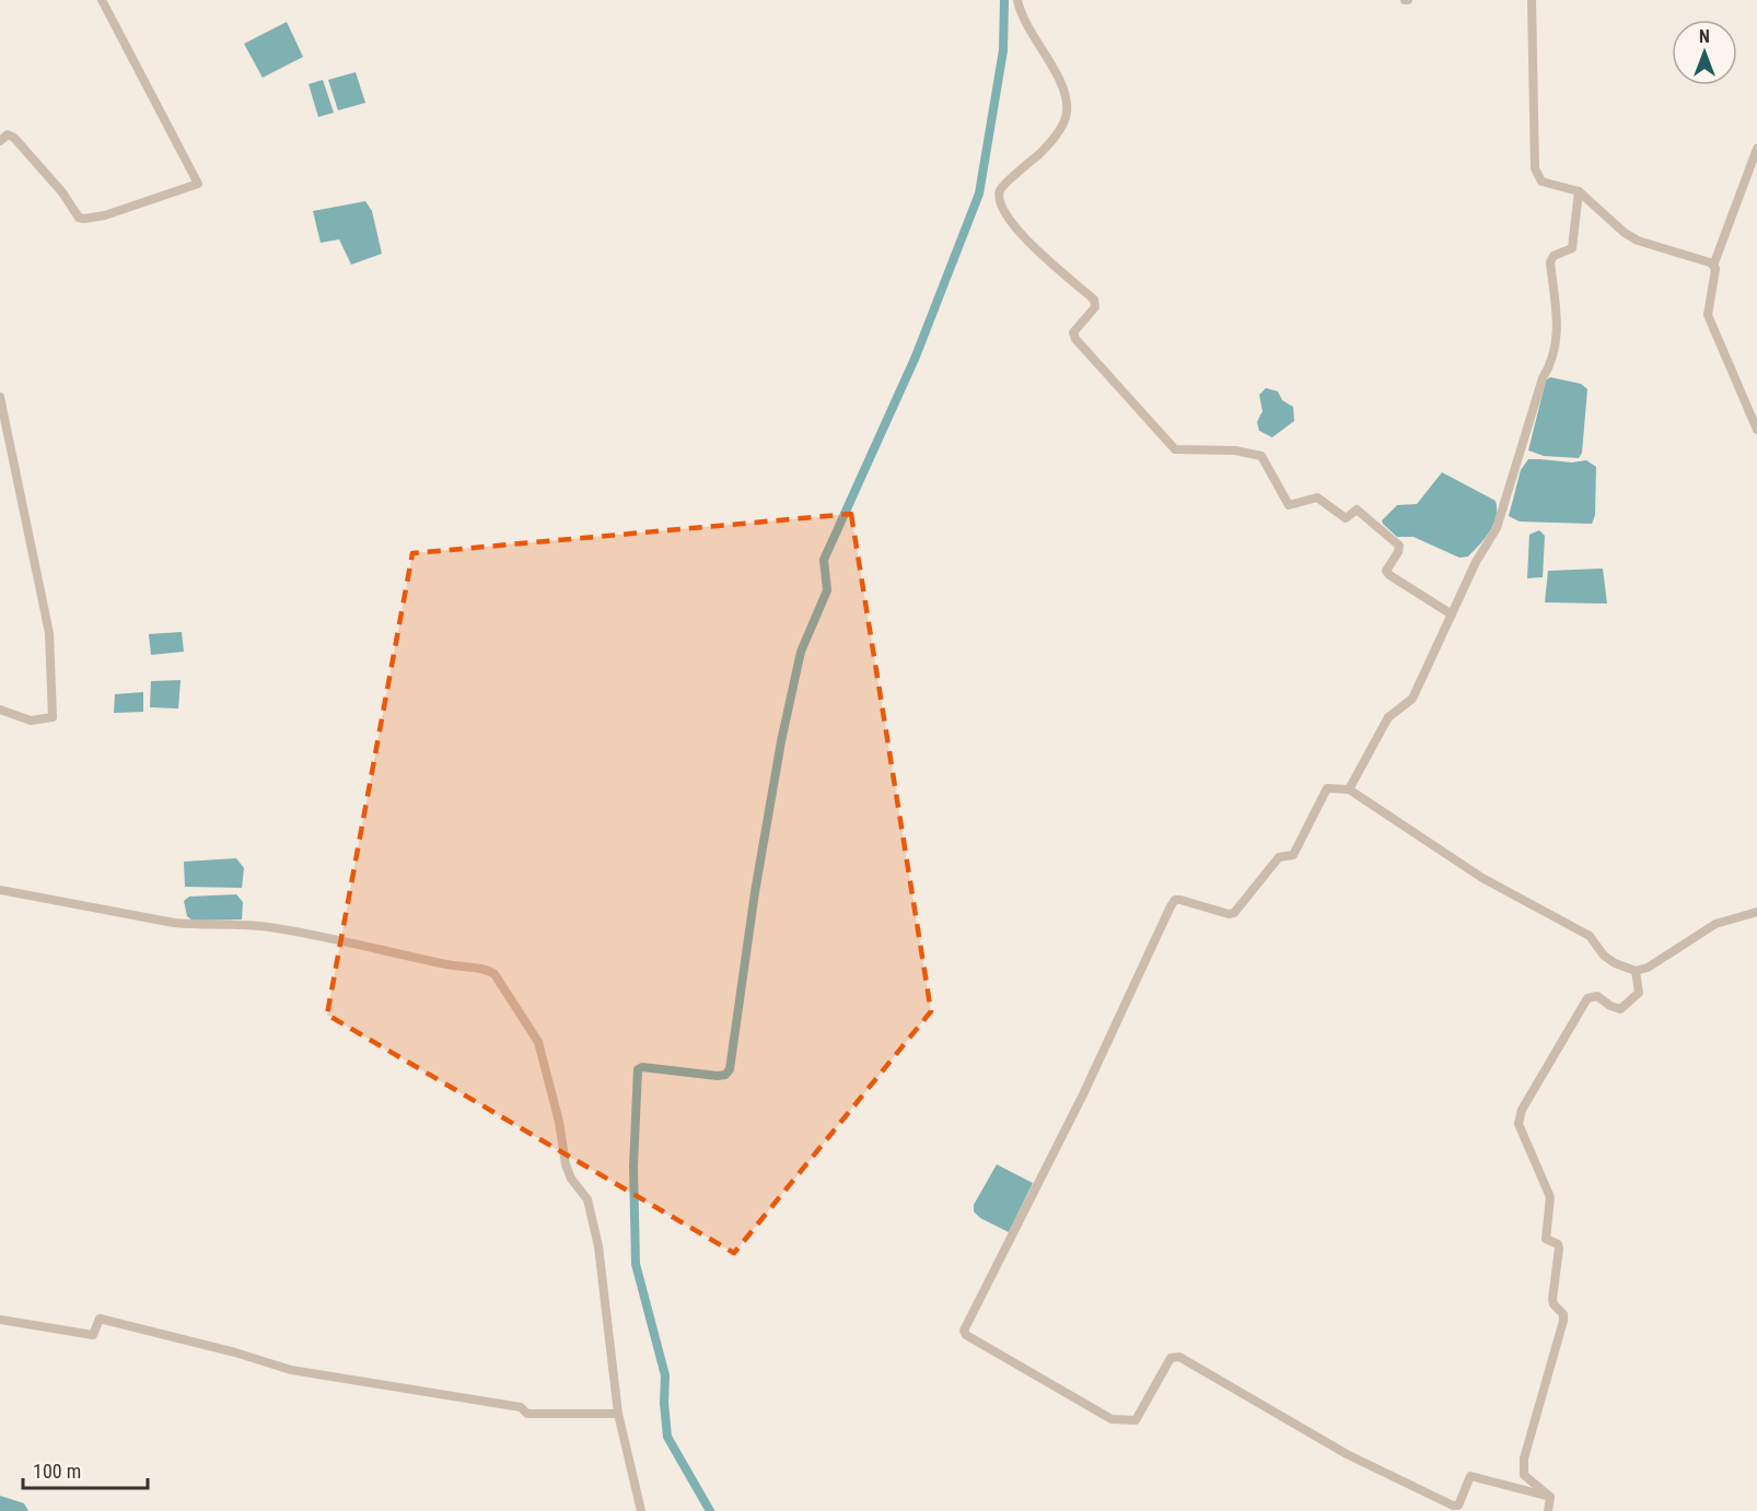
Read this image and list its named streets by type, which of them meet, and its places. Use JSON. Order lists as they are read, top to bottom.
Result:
{
  "scale_bar": "100 m",
  "north": "top"
}
